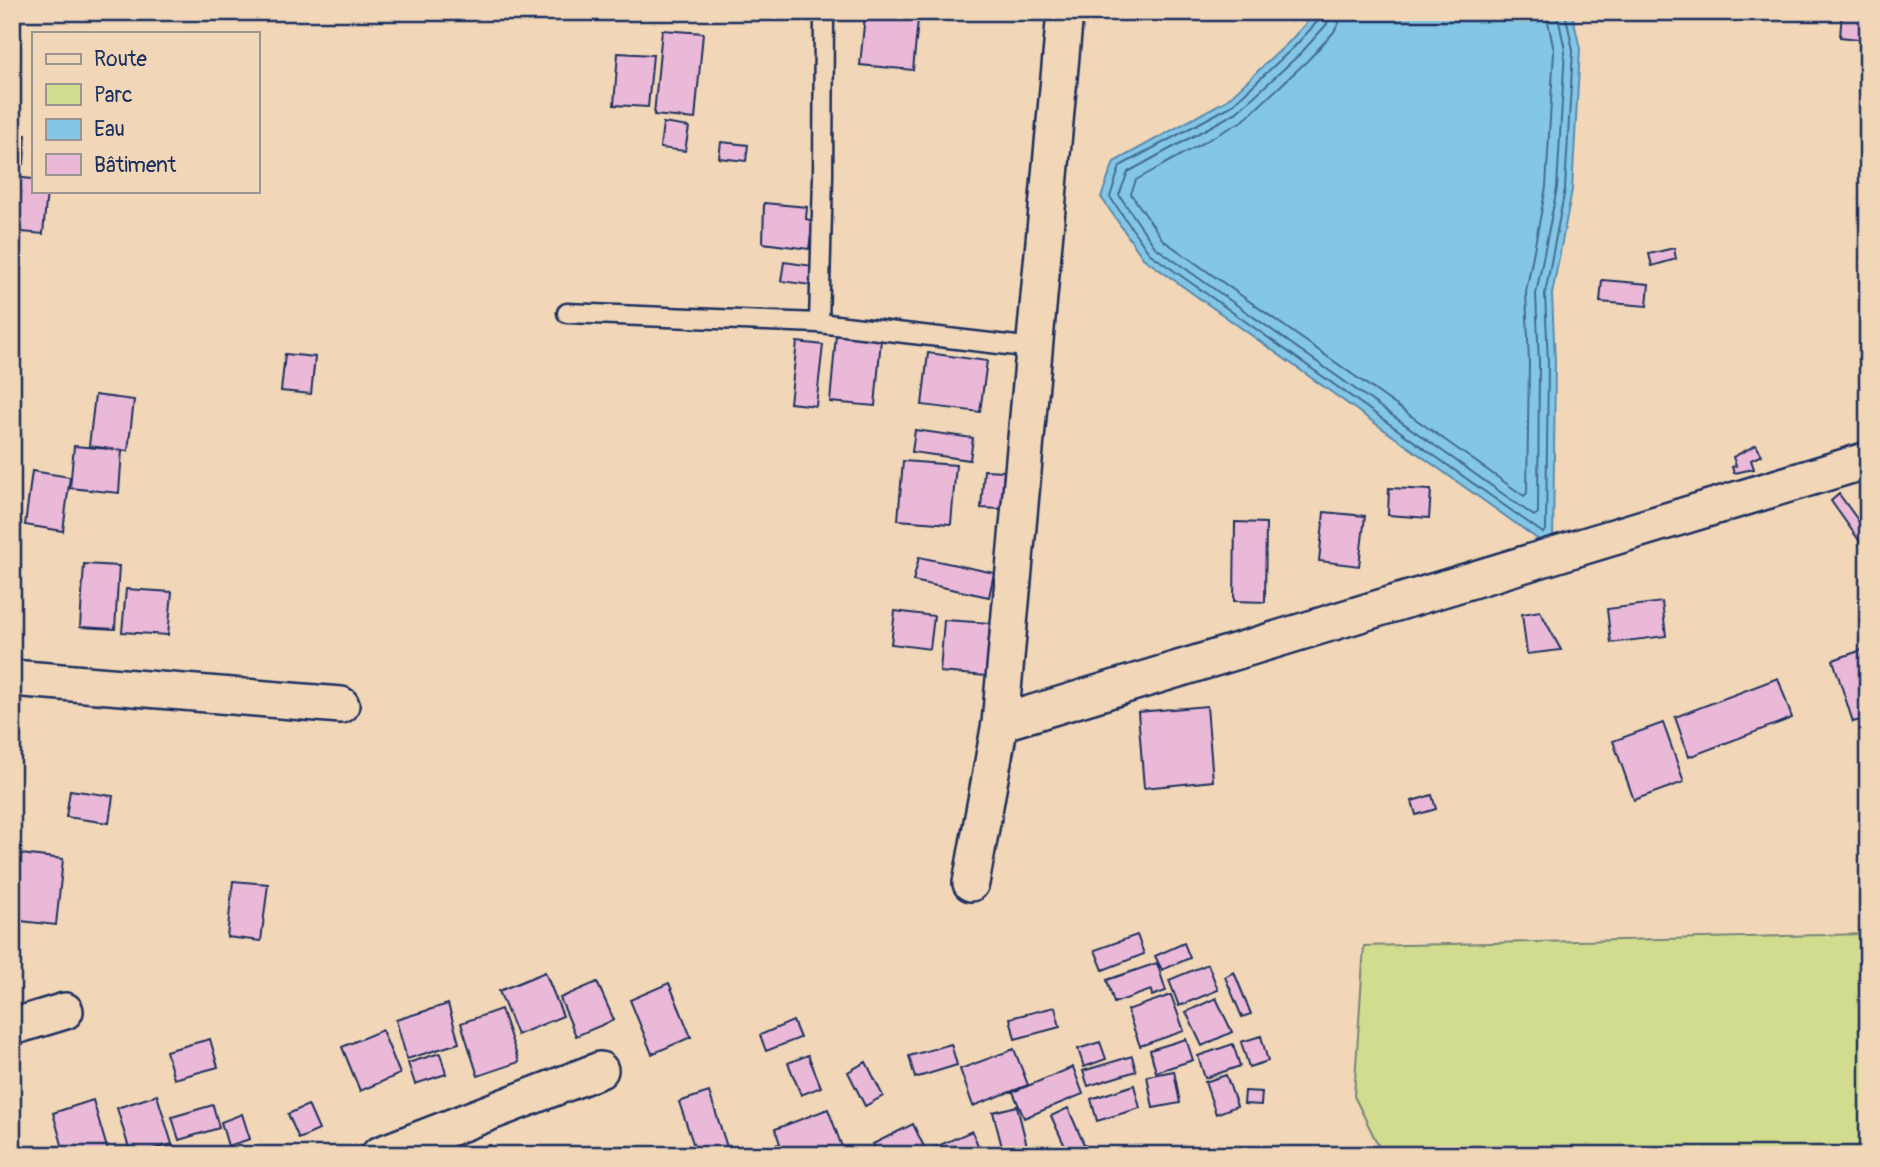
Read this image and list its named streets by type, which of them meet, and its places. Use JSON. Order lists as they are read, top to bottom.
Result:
{
  "legend": [
    "Route",
    "Parc",
    "Eau",
    "Bâtiment"
  ]
}
